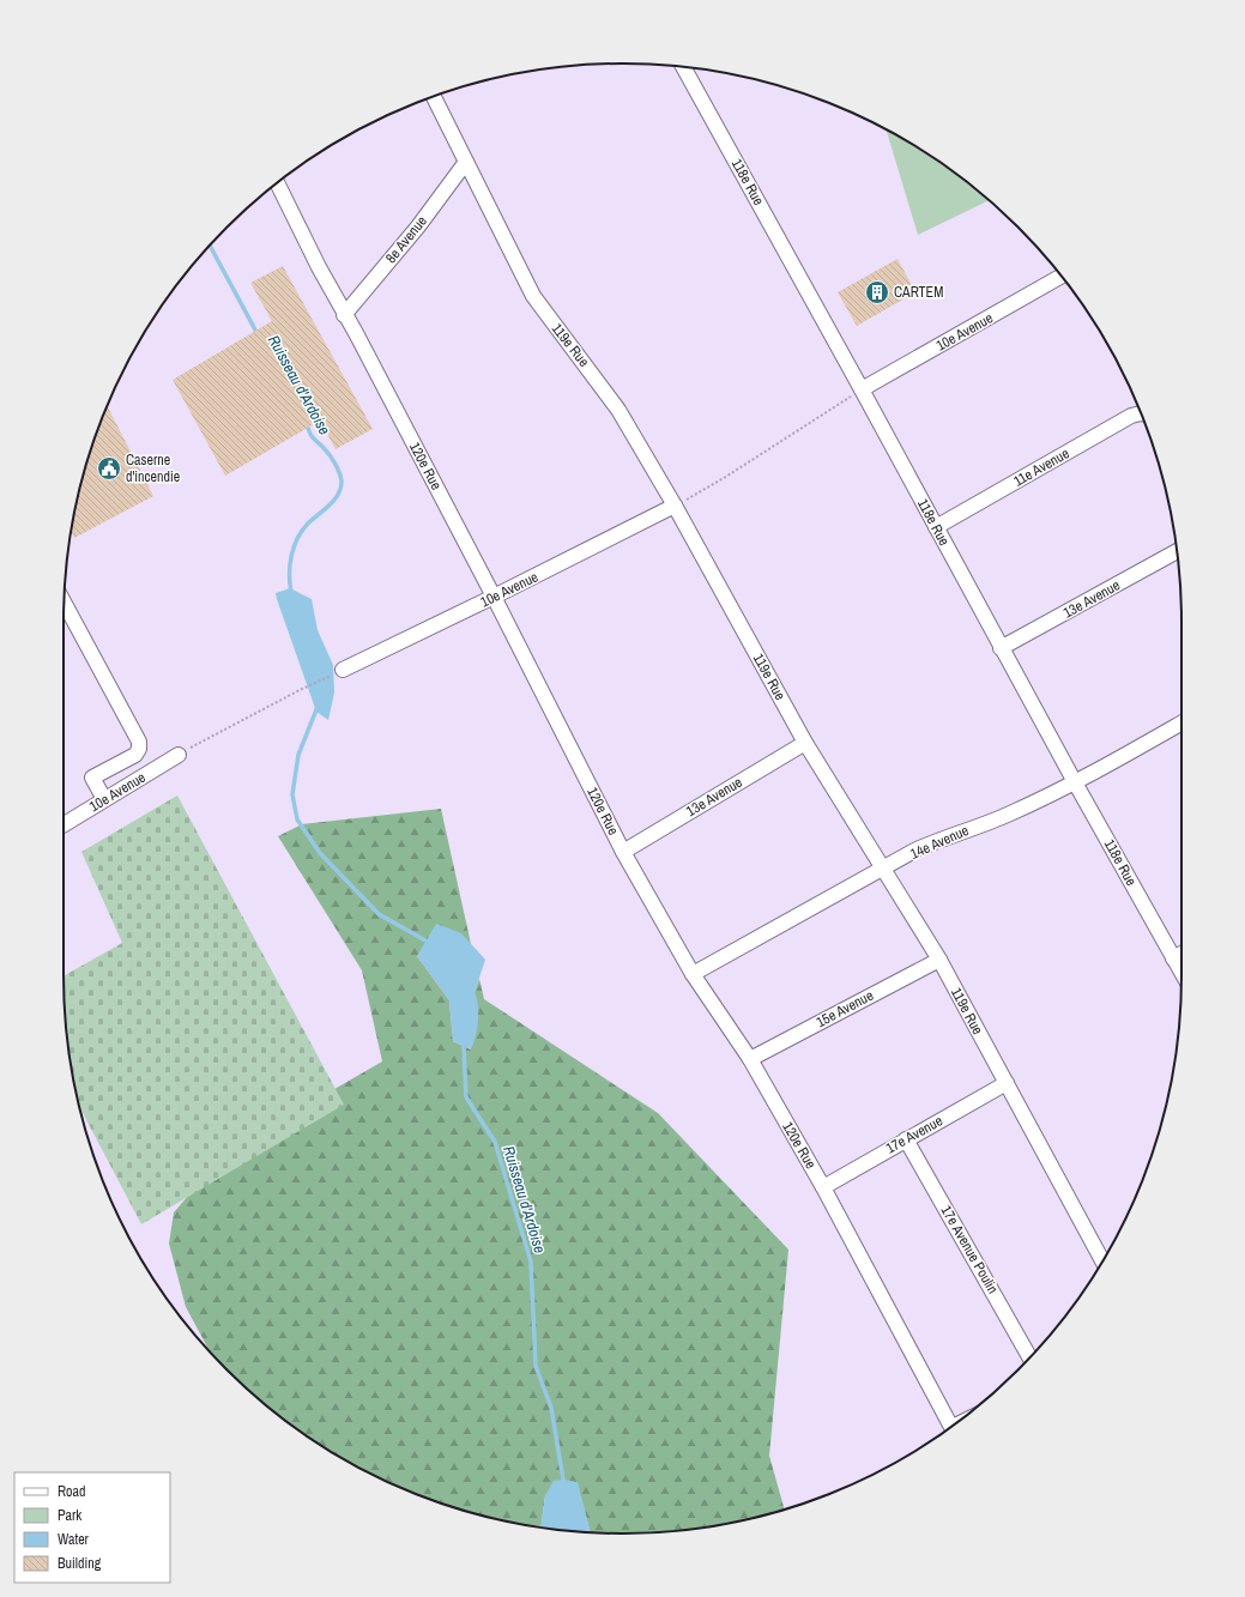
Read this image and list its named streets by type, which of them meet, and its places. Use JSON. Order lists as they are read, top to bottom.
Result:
{
  "streets": {
    "street": [
      "118e Rue",
      "8e Avenue",
      "10e Avenue",
      "119e Rue",
      "120e Rue",
      "11e Avenue",
      "13e Avenue",
      "14e Avenue",
      "15e Avenue",
      "17e Avenue",
      "17e Avenue Poulin"
    ]
  },
  "crossings": [
    ["118e Rue", "10e Avenue"],
    ["118e Rue", "11e Avenue"],
    ["118e Rue", "13e Avenue"],
    ["118e Rue", "14e Avenue"],
    ["8e Avenue", "119e Rue"],
    ["8e Avenue", "120e Rue"],
    ["10e Avenue", "119e Rue"],
    ["10e Avenue", "120e Rue"],
    ["119e Rue", "13e Avenue"],
    ["119e Rue", "14e Avenue"],
    ["119e Rue", "15e Avenue"],
    ["119e Rue", "17e Avenue"],
    ["120e Rue", "13e Avenue"],
    ["120e Rue", "14e Avenue"],
    ["120e Rue", "15e Avenue"],
    ["120e Rue", "17e Avenue"],
    ["17e Avenue", "17e Avenue Poulin"]
  ],
  "water": ["Ruisseau d'Ardoise"],
  "places": {
    "building": ["CARTEM"],
    "public building": ["Caserne d'incendie"]
  },
  "legend": [
    "Road",
    "Park",
    "Water",
    "Building"
  ]
}
